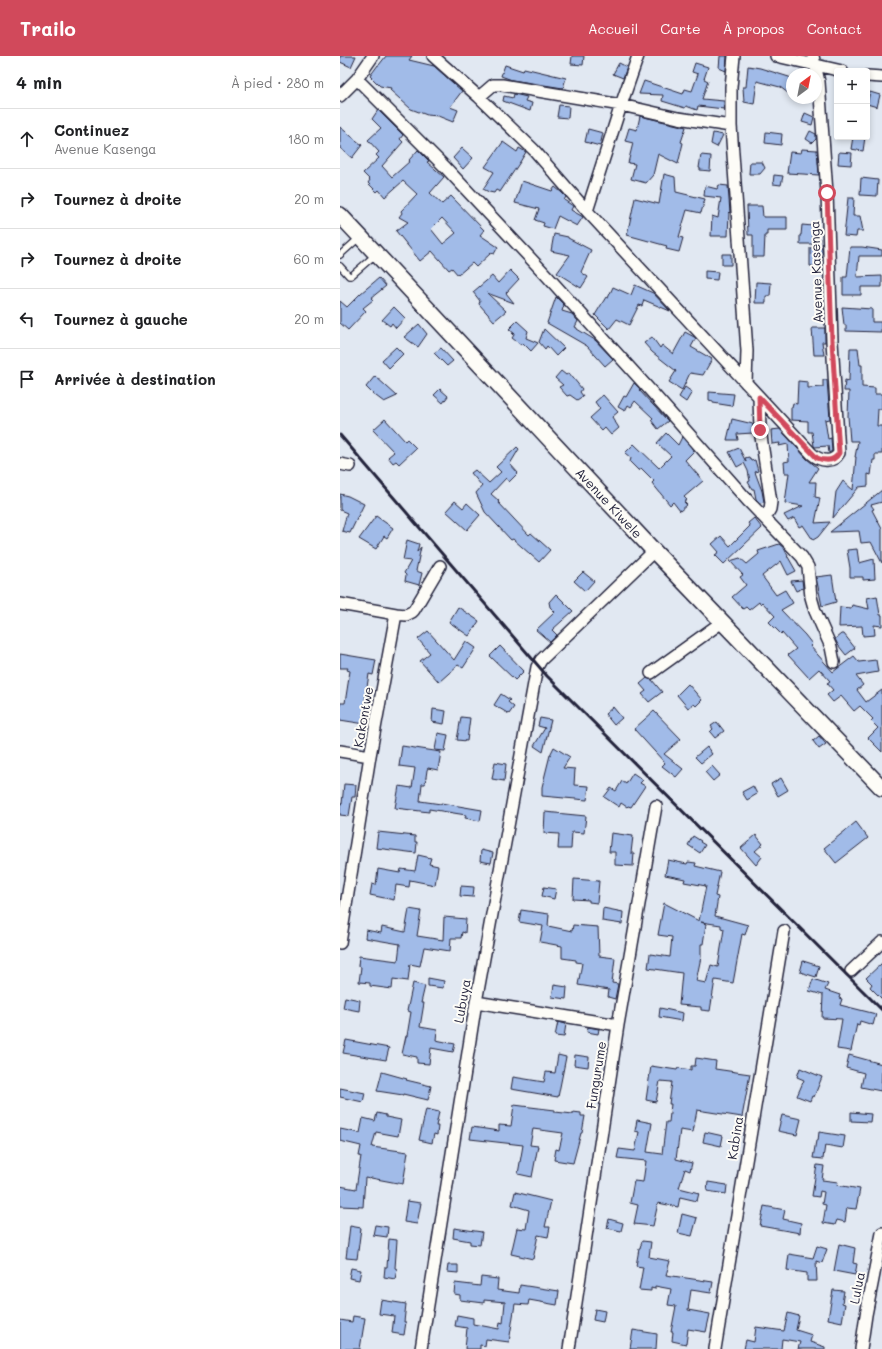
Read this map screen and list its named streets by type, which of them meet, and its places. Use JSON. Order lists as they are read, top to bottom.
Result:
{
  "streets": {
    "street": [
      "Avenue Kasenga",
      "Avenue Kiwele",
      "Kakontwe",
      "Lubuya",
      "Fungurume",
      "Kabina",
      "Lulua"
    ]
  },
  "crossings": [
    ["Avenue Kiwele", "Lubuya"]
  ],
  "north": "top right",
  "page": {
    "header": "Trailo",
    "nav": [
      "Accueil",
      "Carte",
      "À propos",
      "Contact"
    ],
    "heading": ["4 min", "À pied · 280 m"],
    "map_buttons": ["+", "−"],
    "list": [
      ["Continuez", "Avenue Kasenga", "180 m"],
      ["Tournez à droite", "20 m"],
      ["Tournez à droite", "60 m"],
      ["Tournez à gauche", "20 m"],
      "Arrivée à destination"
    ]
  }
}
